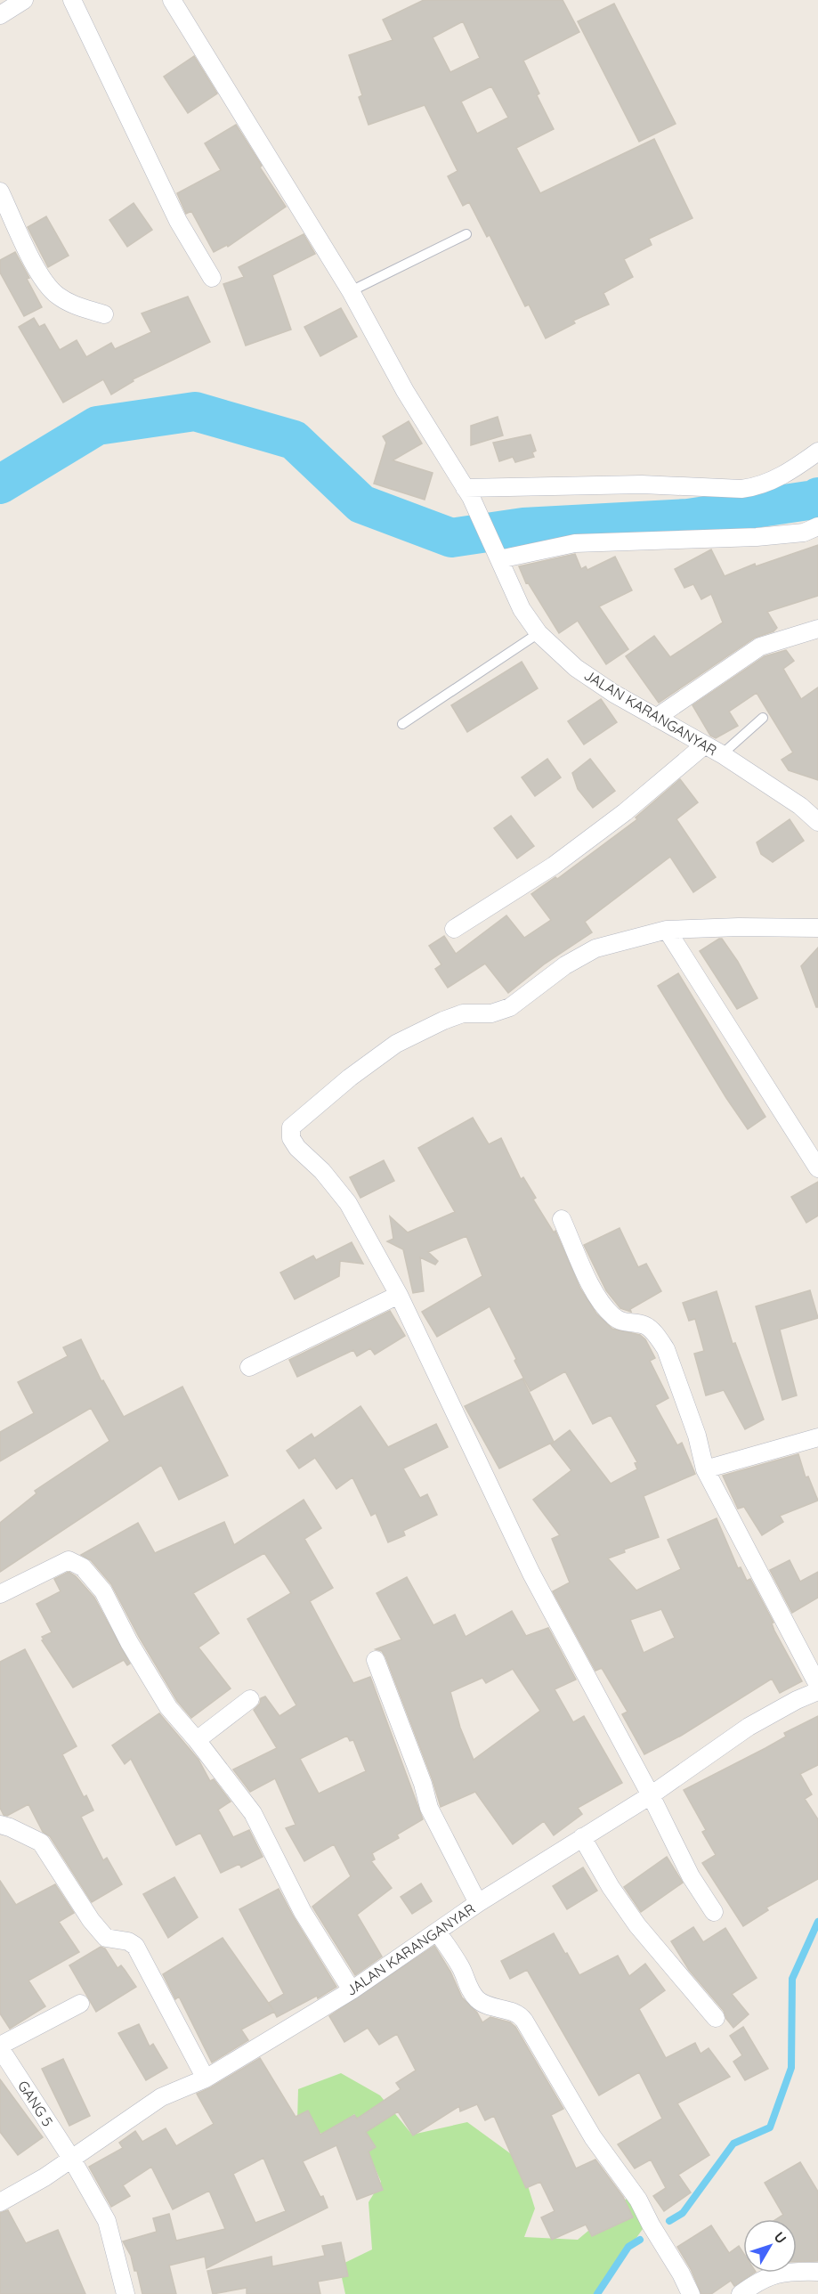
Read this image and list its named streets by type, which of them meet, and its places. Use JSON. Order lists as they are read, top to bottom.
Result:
{
  "streets": {
    "street": ["JALAN KARANGANYAR", "GANG 5"]
  },
  "crossings": [
    ["JALAN KARANGANYAR", "GANG 5"]
  ],
  "north": "top right"
}
